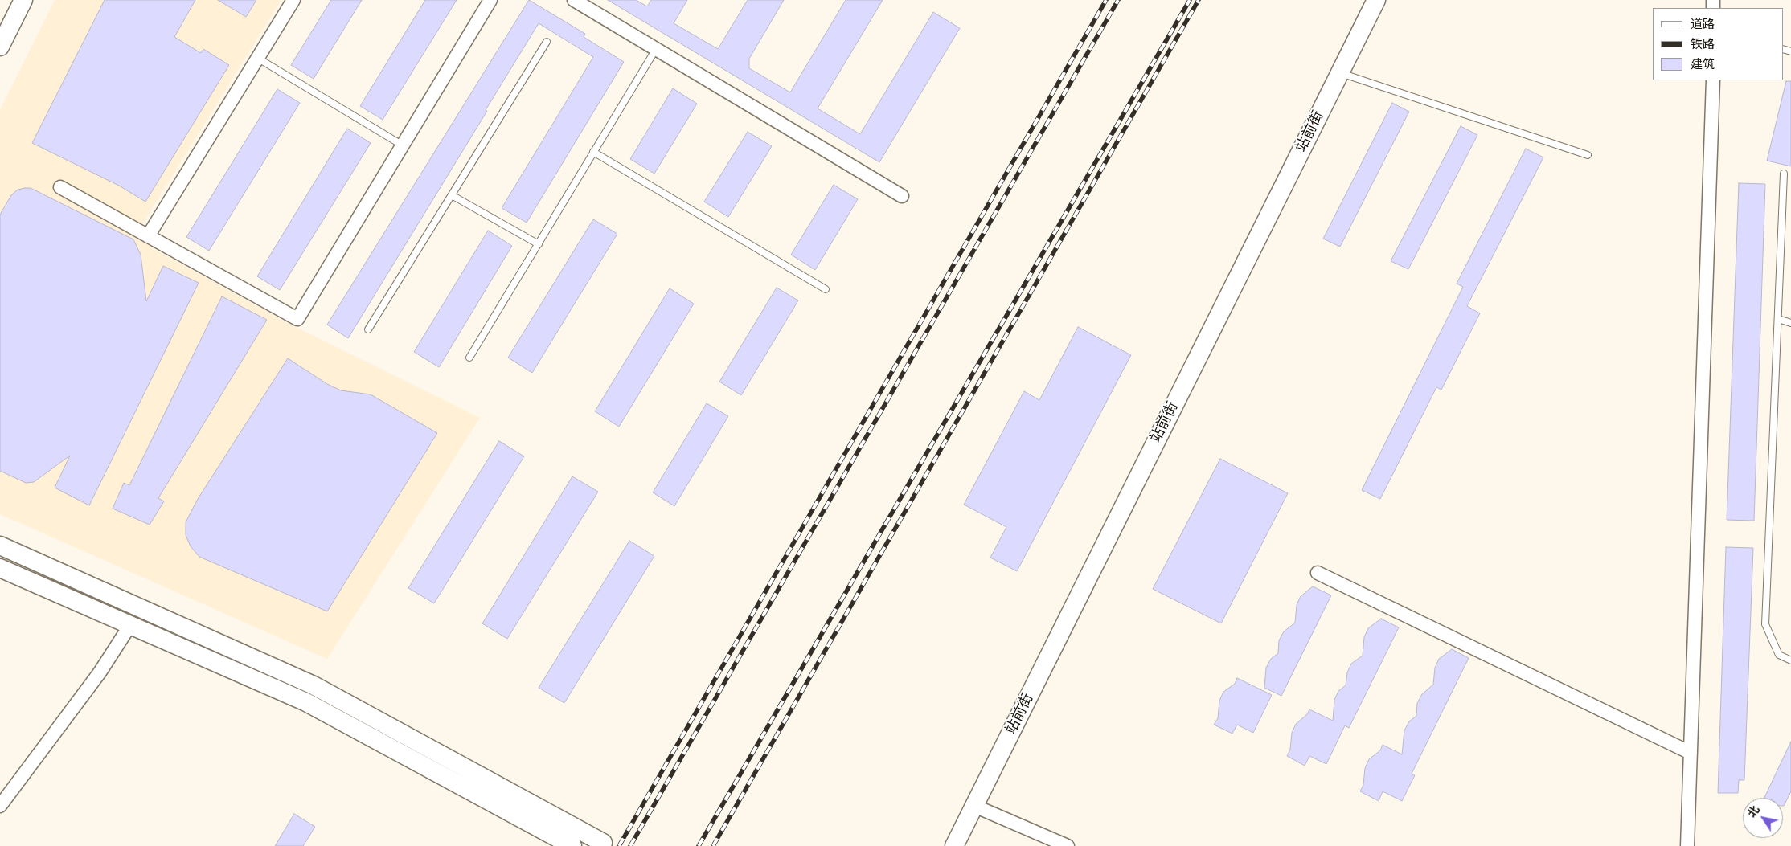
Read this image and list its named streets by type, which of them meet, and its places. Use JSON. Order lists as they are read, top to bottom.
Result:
{
  "streets": {
    "main road": ["站前街"]
  },
  "legend": ["道路", "铁路", "建筑"],
  "north": "top left"
}
